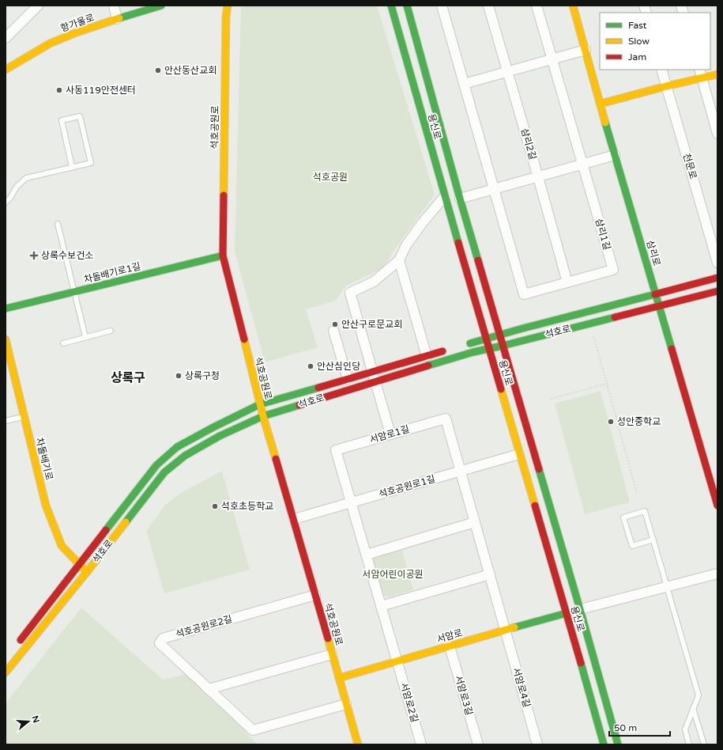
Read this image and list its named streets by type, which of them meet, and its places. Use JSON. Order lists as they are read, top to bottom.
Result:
{
  "streets": {
    "main road": [
      "항가울로",
      "용신로",
      "석호공원로",
      "삼리로",
      "차돌배기로1길",
      "석호로",
      "차돌배기로",
      "서암로"
    ],
    "street": [
      "삼리2길",
      "천문로",
      "삼리1길",
      "서암로1길",
      "석호공원로1길",
      "석호공원로2길",
      "서암로4길",
      "서암로3길",
      "서암로2길"
    ]
  },
  "crossings": [
    ["용신로", "석호로"],
    ["용신로", "석호공원로1길"],
    ["용신로", "서암로"],
    ["석호공원로", "차돌배기로1길"],
    ["석호공원로", "석호로"],
    ["석호공원로", "석호공원로1길"],
    ["석호공원로", "석호공원로2길"],
    ["석호공원로", "서암로"],
    ["삼리2길", "삼리1길"],
    ["삼리로", "석호로"],
    ["석호로", "차돌배기로"],
    ["서암로1길", "석호공원로1길"],
    ["서암로1길", "서암로"],
    ["서암로1길", "서암로4길"],
    ["서암로1길", "서암로2길"],
    ["서암로", "서암로4길"],
    ["서암로", "서암로3길"],
    ["서암로", "서암로2길"]
  ],
  "districts": ["상록구"],
  "parks": ["석호공원", "서암어린이공원"],
  "places": {
    "other": [
      "안산동산교회",
      "사동119안전센터",
      "안산구로문교회",
      "안산심인당",
      "상록구청",
      "성안중학교",
      "석호초등학교"
    ],
    "health": ["상록수보건소"]
  },
  "legend": ["Fast", "Slow", "Jam"],
  "scale_bar": "50 m",
  "north": "right"
}
